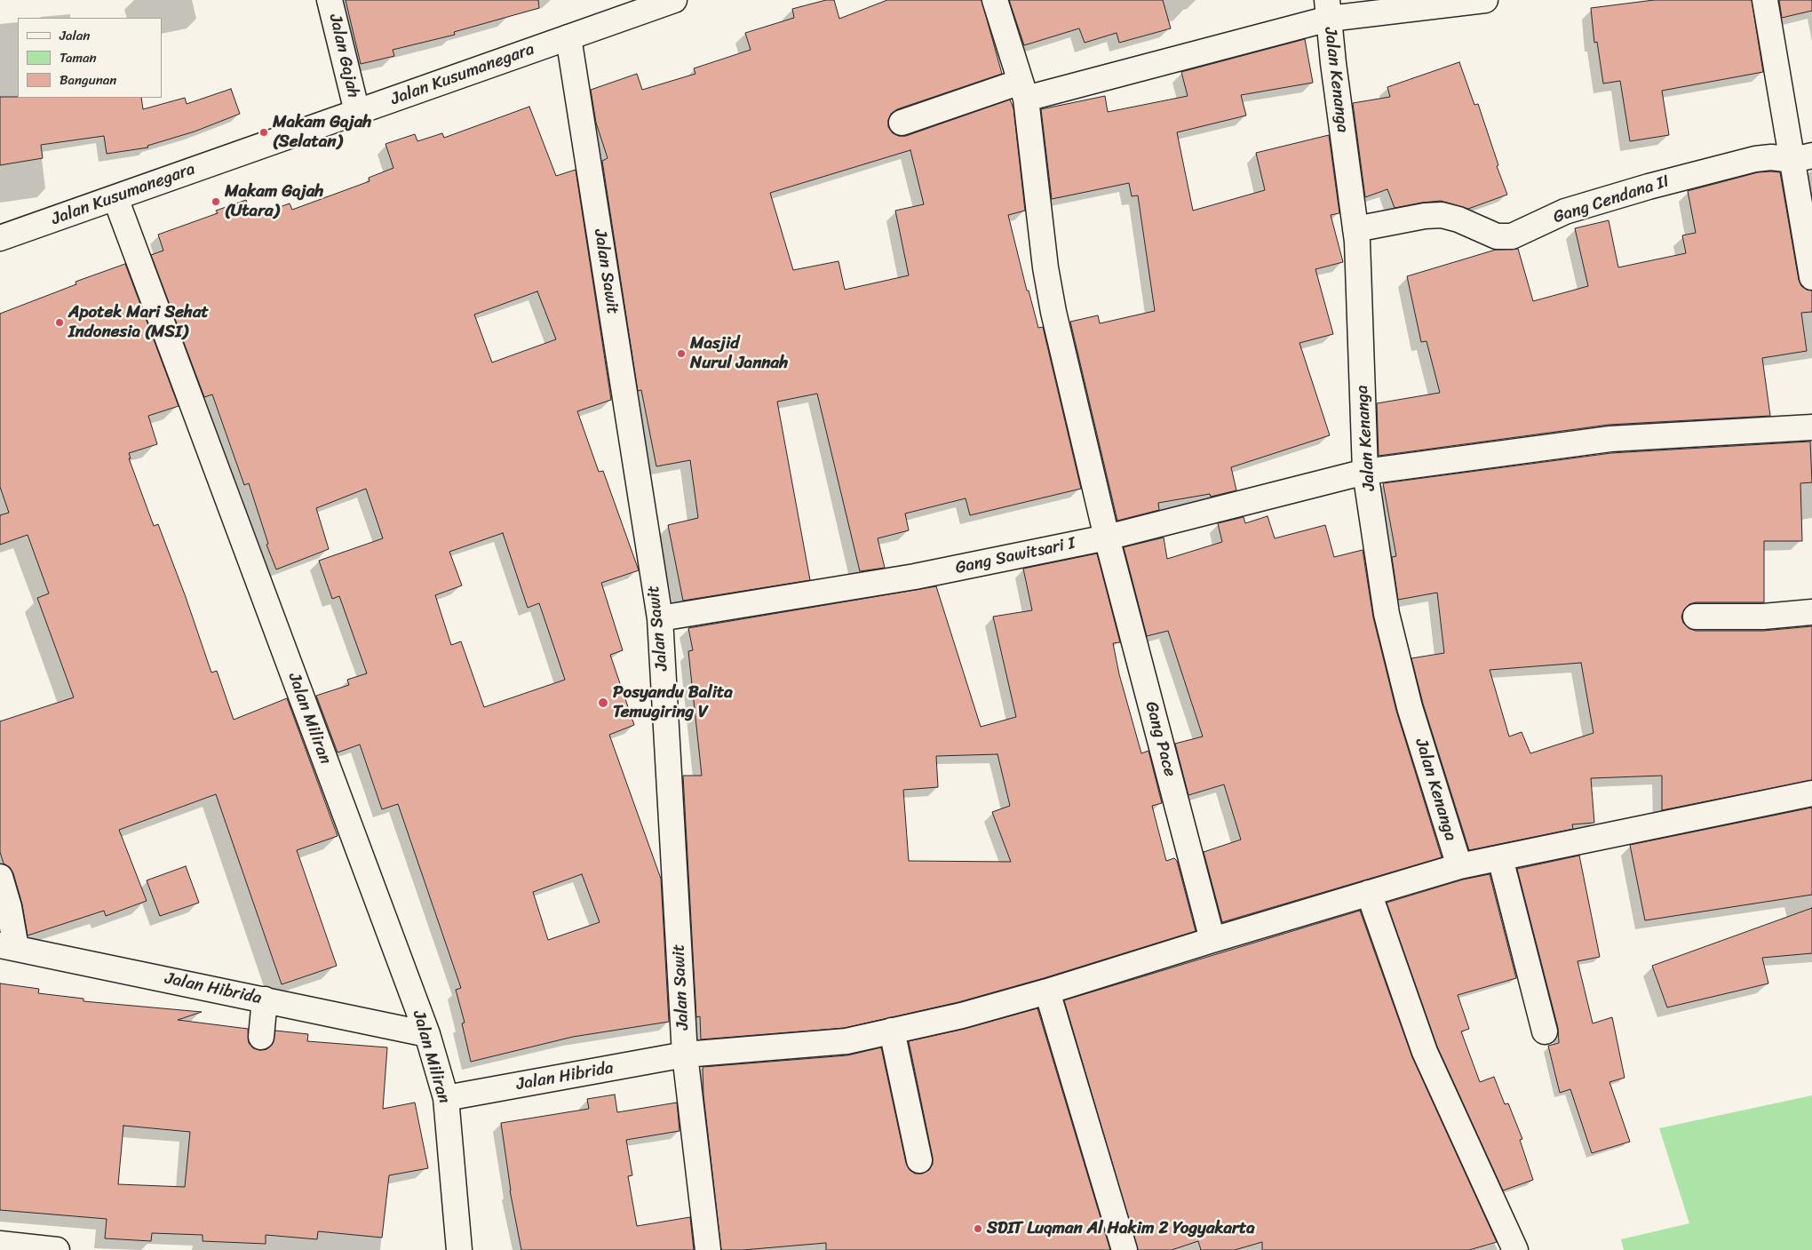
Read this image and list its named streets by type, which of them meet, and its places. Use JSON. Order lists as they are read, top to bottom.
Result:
{
  "streets": {
    "street": [
      "Jalan Gajah",
      "Jalan Kusumanegara",
      "Jalan Kenanga",
      "Gang Cendana II",
      "Jalan Sawit",
      "Gang Sawitsari I",
      "Jalan Miliran",
      "Gang Pace",
      "Jalan Hibrida"
    ]
  },
  "crossings": [
    ["Jalan Gajah", "Jalan Kusumanegara"],
    ["Jalan Kusumanegara", "Jalan Sawit"],
    ["Jalan Kusumanegara", "Jalan Miliran"],
    ["Jalan Kenanga", "Gang Cendana II"],
    ["Jalan Kenanga", "Gang Sawitsari I"],
    ["Jalan Kenanga", "Jalan Hibrida"],
    ["Jalan Sawit", "Gang Sawitsari I"],
    ["Jalan Sawit", "Jalan Hibrida"],
    ["Gang Sawitsari I", "Gang Pace"],
    ["Jalan Miliran", "Jalan Hibrida"],
    ["Gang Pace", "Jalan Hibrida"]
  ],
  "places": [
    "Makam Gajah (Selatan)",
    "Makam Gajah (Utara)",
    "Apotek Mari Sehat Indonesia (MSI)",
    "Masjid Nurul Jannah",
    "Posyandu Balita Temugiring V",
    "SDIT Luqman Al Hakim 2 Yogyakarta"
  ],
  "legend": ["Jalan", "Taman", "Bangunan"]
}
